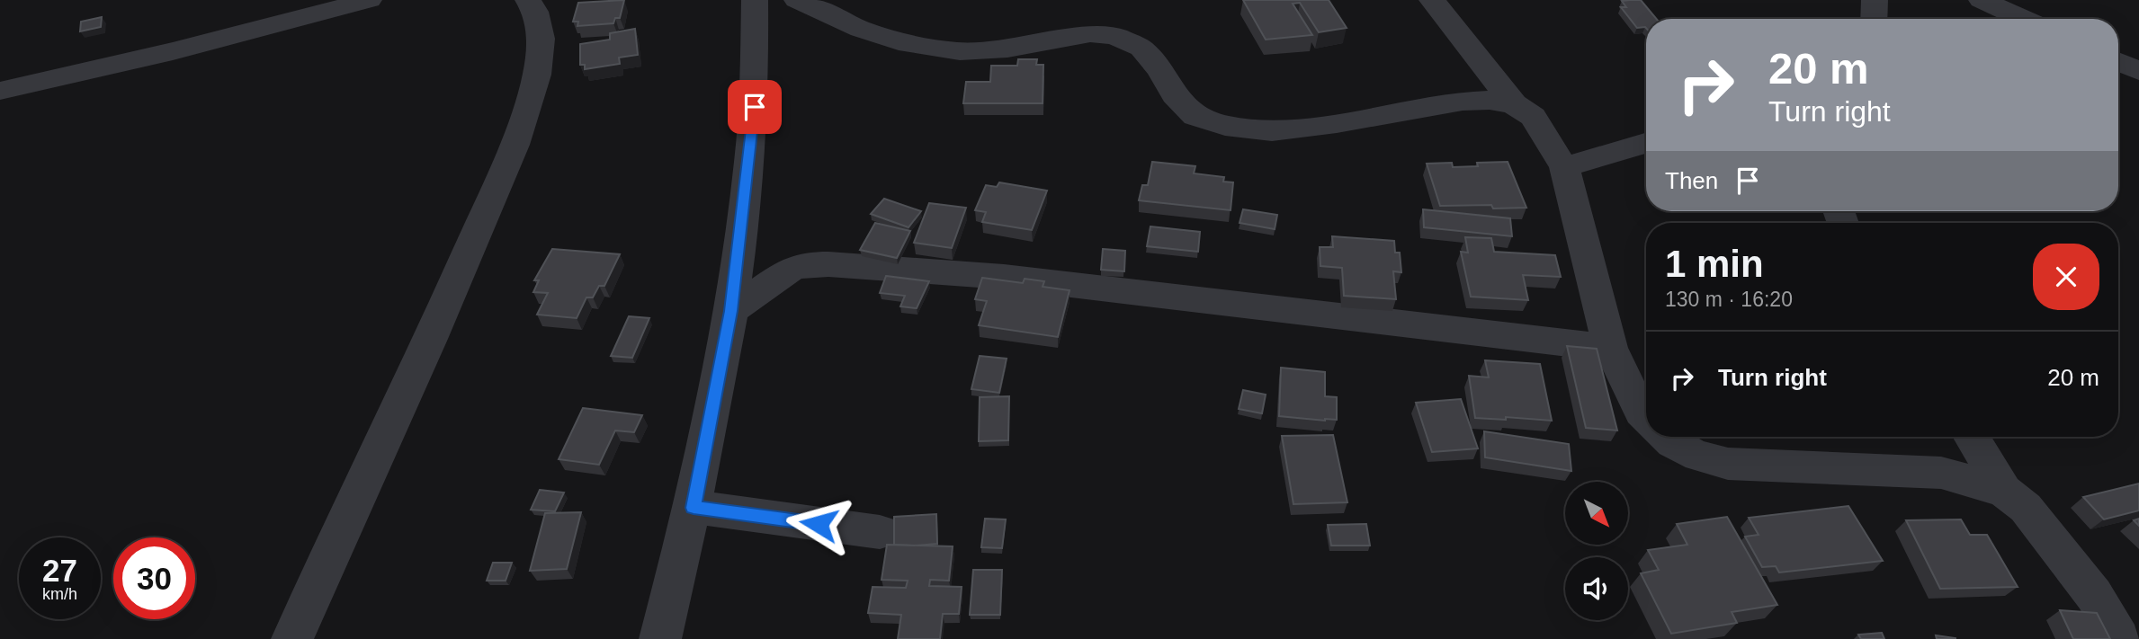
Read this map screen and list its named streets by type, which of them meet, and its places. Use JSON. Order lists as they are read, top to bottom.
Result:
{
  "north": "bottom right",
  "page": {
    "turn": ["20 m", "Turn right"],
    "then": "Then",
    "heading": ["1 min", "130 m · 16:20"],
    "list": [
      {
        "name": "Turn right",
        "value": "20 m"
      }
    ],
    "speed": "27 km/h",
    "limit": "30"
  }
}
